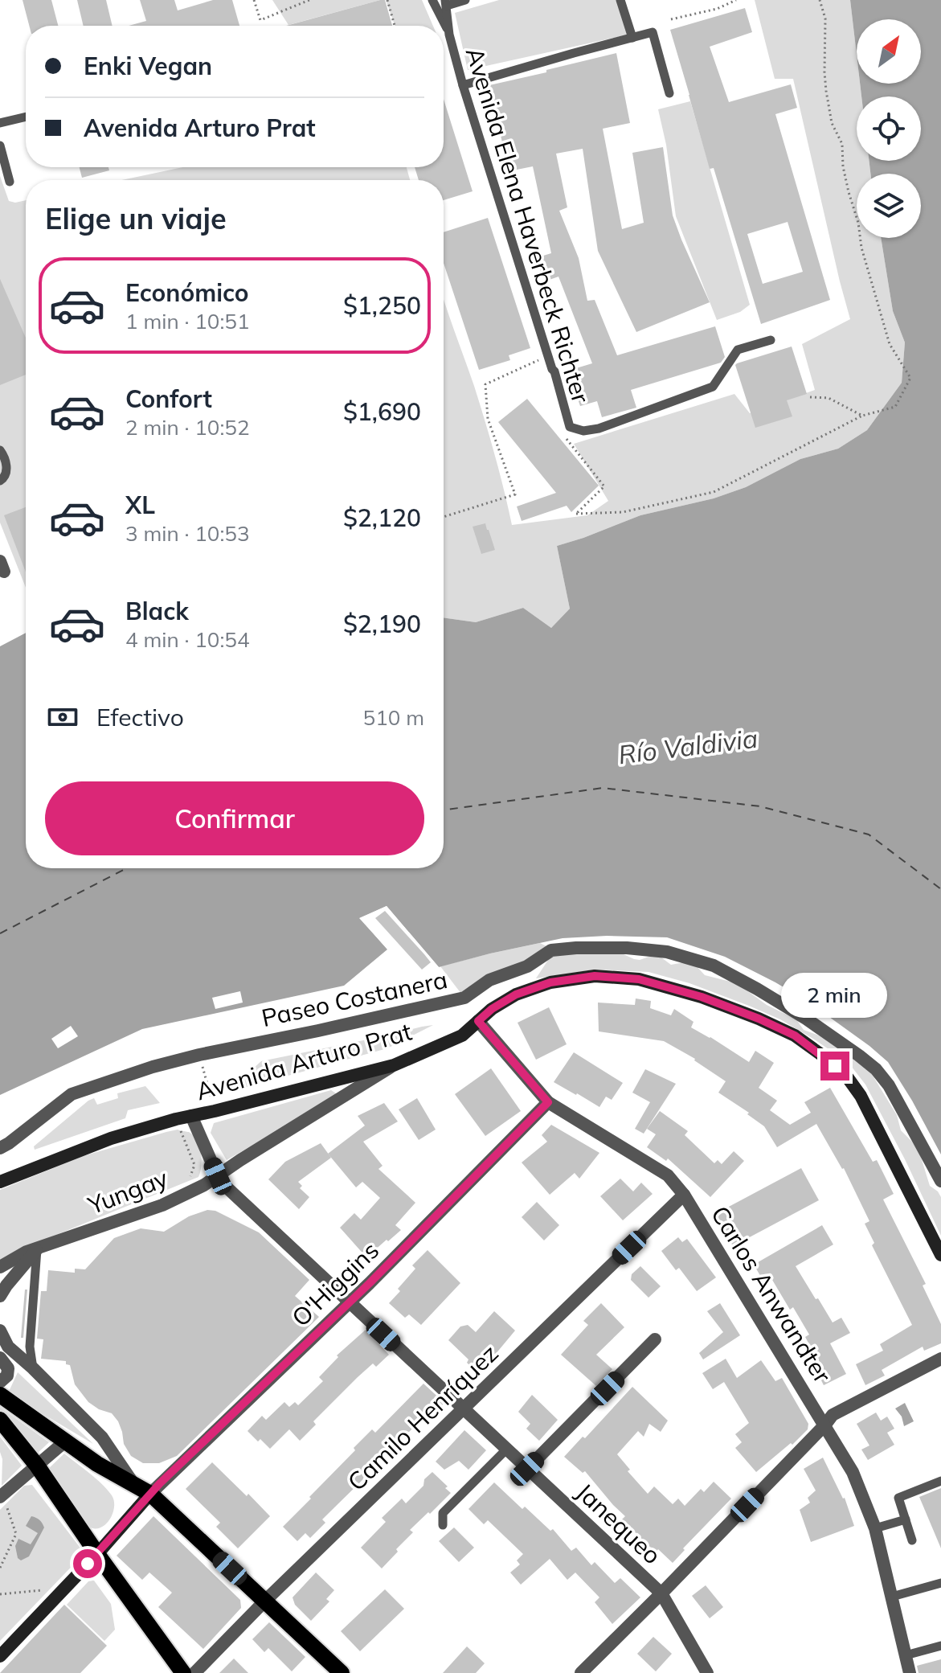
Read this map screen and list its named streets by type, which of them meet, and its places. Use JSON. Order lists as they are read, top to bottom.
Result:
{
  "streets": {
    "main road": ["Avenida Arturo Prat"],
    "street": [
      "Paseo Costanera",
      "Yungay",
      "O'Higgins",
      "Carlos Anwandter",
      "Camilo Henríquez",
      "Janequeo"
    ],
    "lane": ["Avenida Elena Haverbeck Richter"]
  },
  "crossings": [
    ["Avenida Arturo Prat", "Yungay"],
    ["Avenida Arturo Prat", "Carlos Anwandter"],
    ["Avenida Arturo Prat", "Janequeo"],
    ["Yungay", "Janequeo"],
    ["O'Higgins", "Carlos Anwandter"],
    ["O'Higgins", "Janequeo"],
    ["Carlos Anwandter", "Camilo Henríquez"],
    ["Camilo Henríquez", "Janequeo"]
  ],
  "water": ["Río Valdivia"],
  "north": "top right",
  "page": {
    "banner": ["Enki Vegan", "Avenida Arturo Prat"],
    "heading": "Elige un viaje",
    "list": [
      {
        "name": "Económico",
        "note": "1 min · 10:51",
        "value": "$1,250"
      },
      {
        "name": "Confort",
        "note": "2 min · 10:52",
        "value": "$1,690"
      },
      {
        "name": "XL",
        "note": "3 min · 10:53",
        "value": "$2,120"
      },
      {
        "name": "Black",
        "note": "4 min · 10:54",
        "value": "$2,190"
      }
    ],
    "pay": ["Efectivo", "510 m"],
    "buttons": "Confirmar",
    "bubble": "2 min"
  }
}
